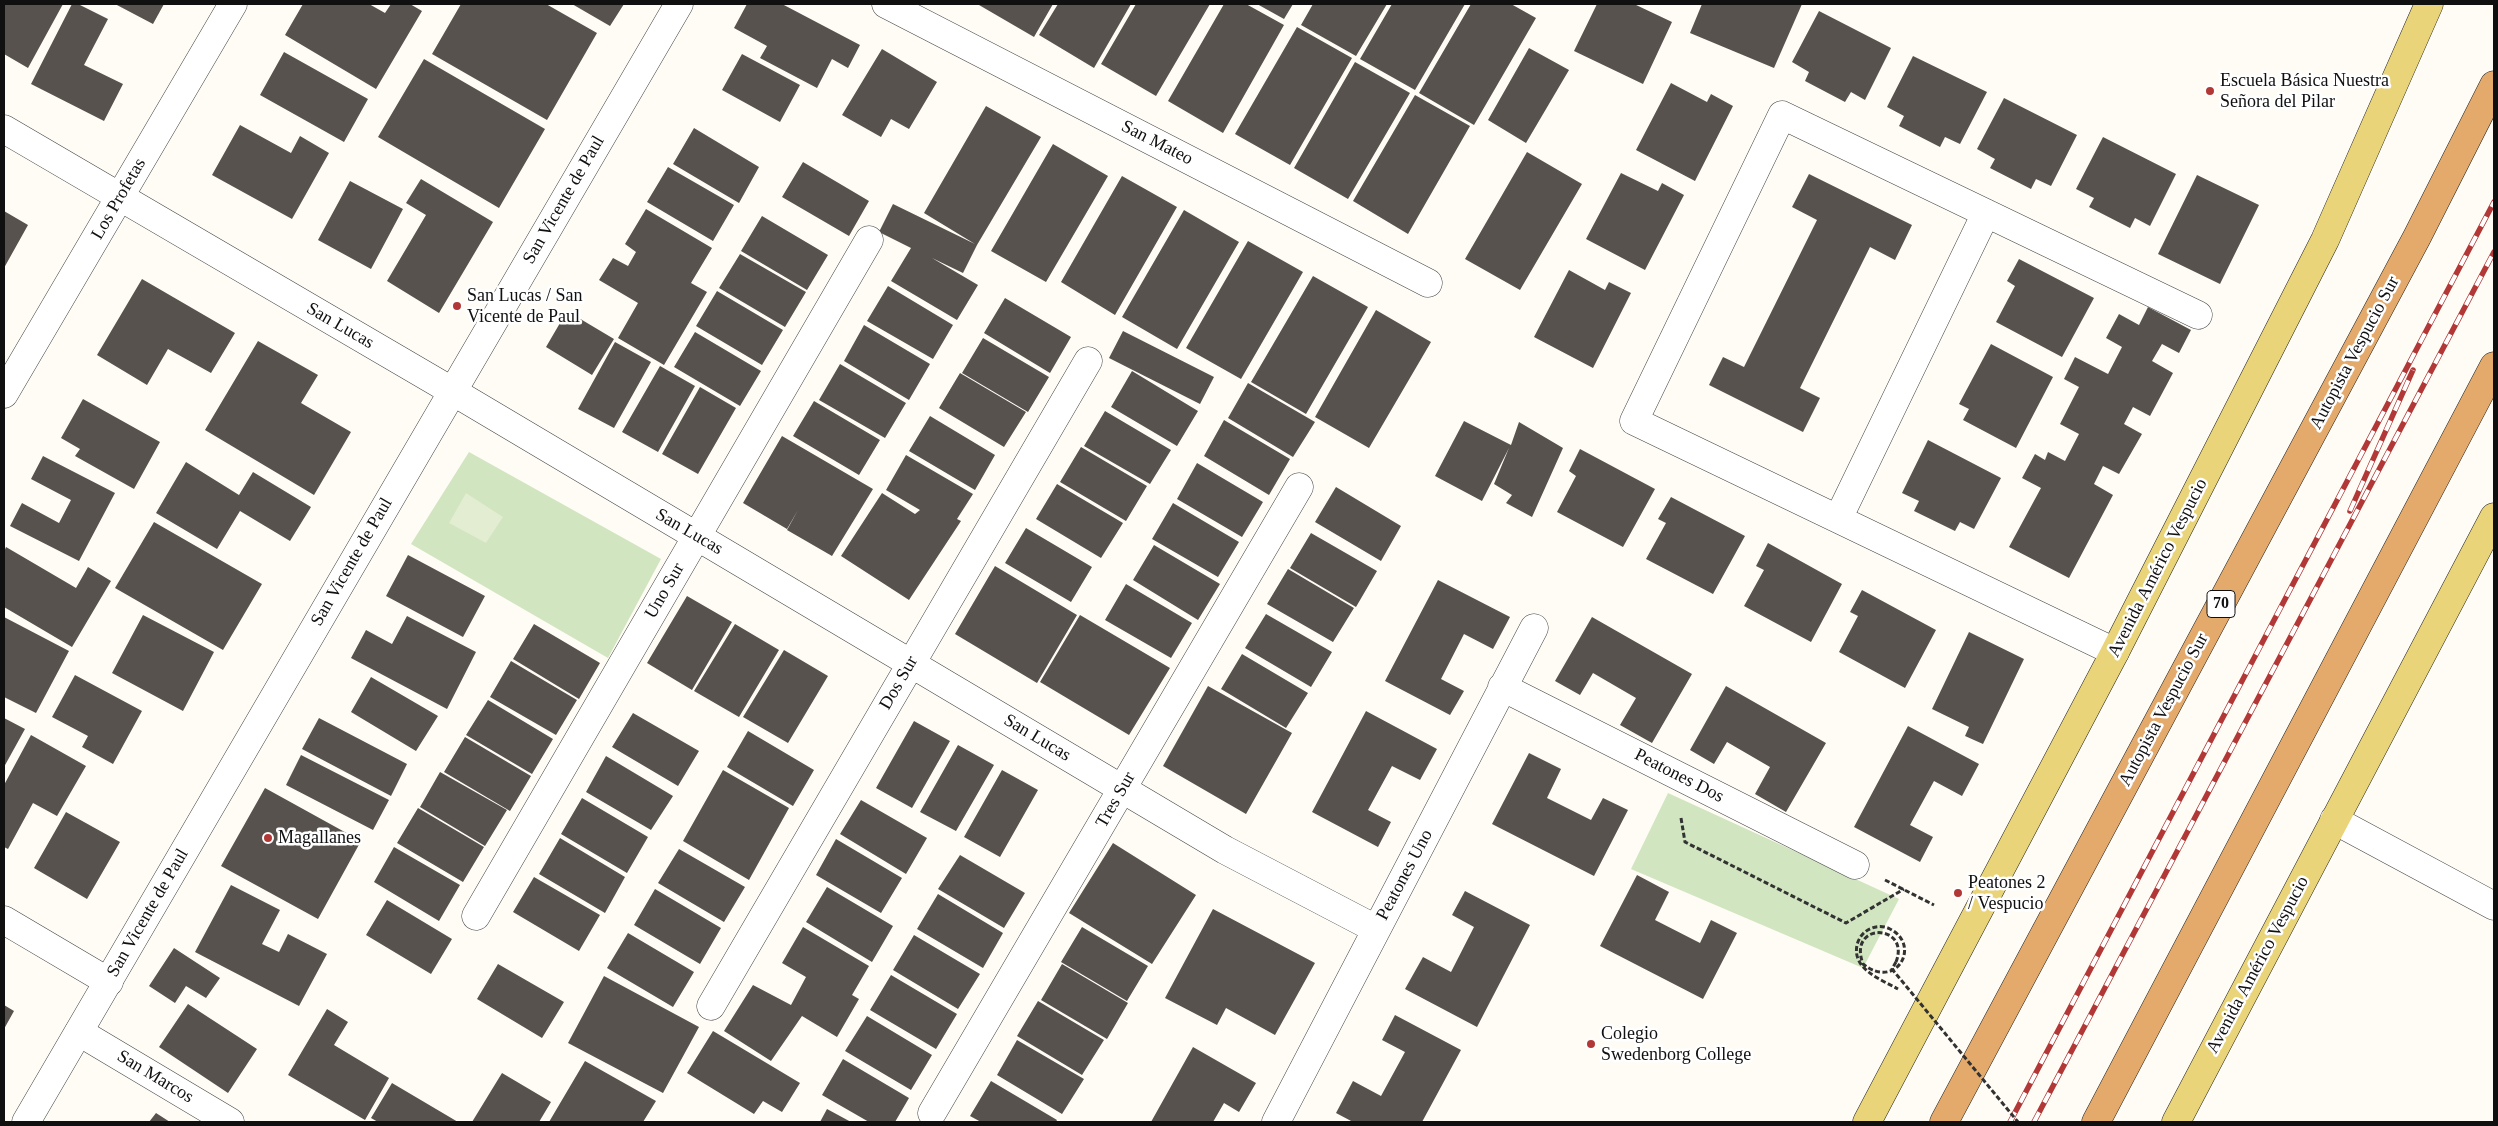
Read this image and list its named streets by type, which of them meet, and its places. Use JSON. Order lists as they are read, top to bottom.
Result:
{
  "streets": {
    "highway": ["Autopista Vespucio Sur", "70"],
    "main road": ["Avenida Américo Vespucio"],
    "street": [
      "San Mateo",
      "Los Profetas",
      "San Vicente de Paul",
      "San Lucas",
      "Uno Sur",
      "Dos Sur",
      "Peatones Dos",
      "Tres Sur",
      "Peatones Uno",
      "San Marcos"
    ]
  },
  "crossings": [
    ["Los Profetas", "San Lucas"],
    ["San Vicente de Paul", "San Lucas"],
    ["San Vicente de Paul", "San Marcos"],
    ["San Lucas", "Uno Sur"],
    ["San Lucas", "Dos Sur"],
    ["San Lucas", "Tres Sur"],
    ["San Lucas", "Peatones Uno"],
    ["Peatones Dos", "Peatones Uno"]
  ],
  "places": [
    "Escuela Básica Nuestra Señora del Pilar",
    "San Lucas / San Vicente de Paul",
    "Magallanes",
    "Peatones 2 / Vespucio",
    "Colegio Swedenborg College"
  ]
}
